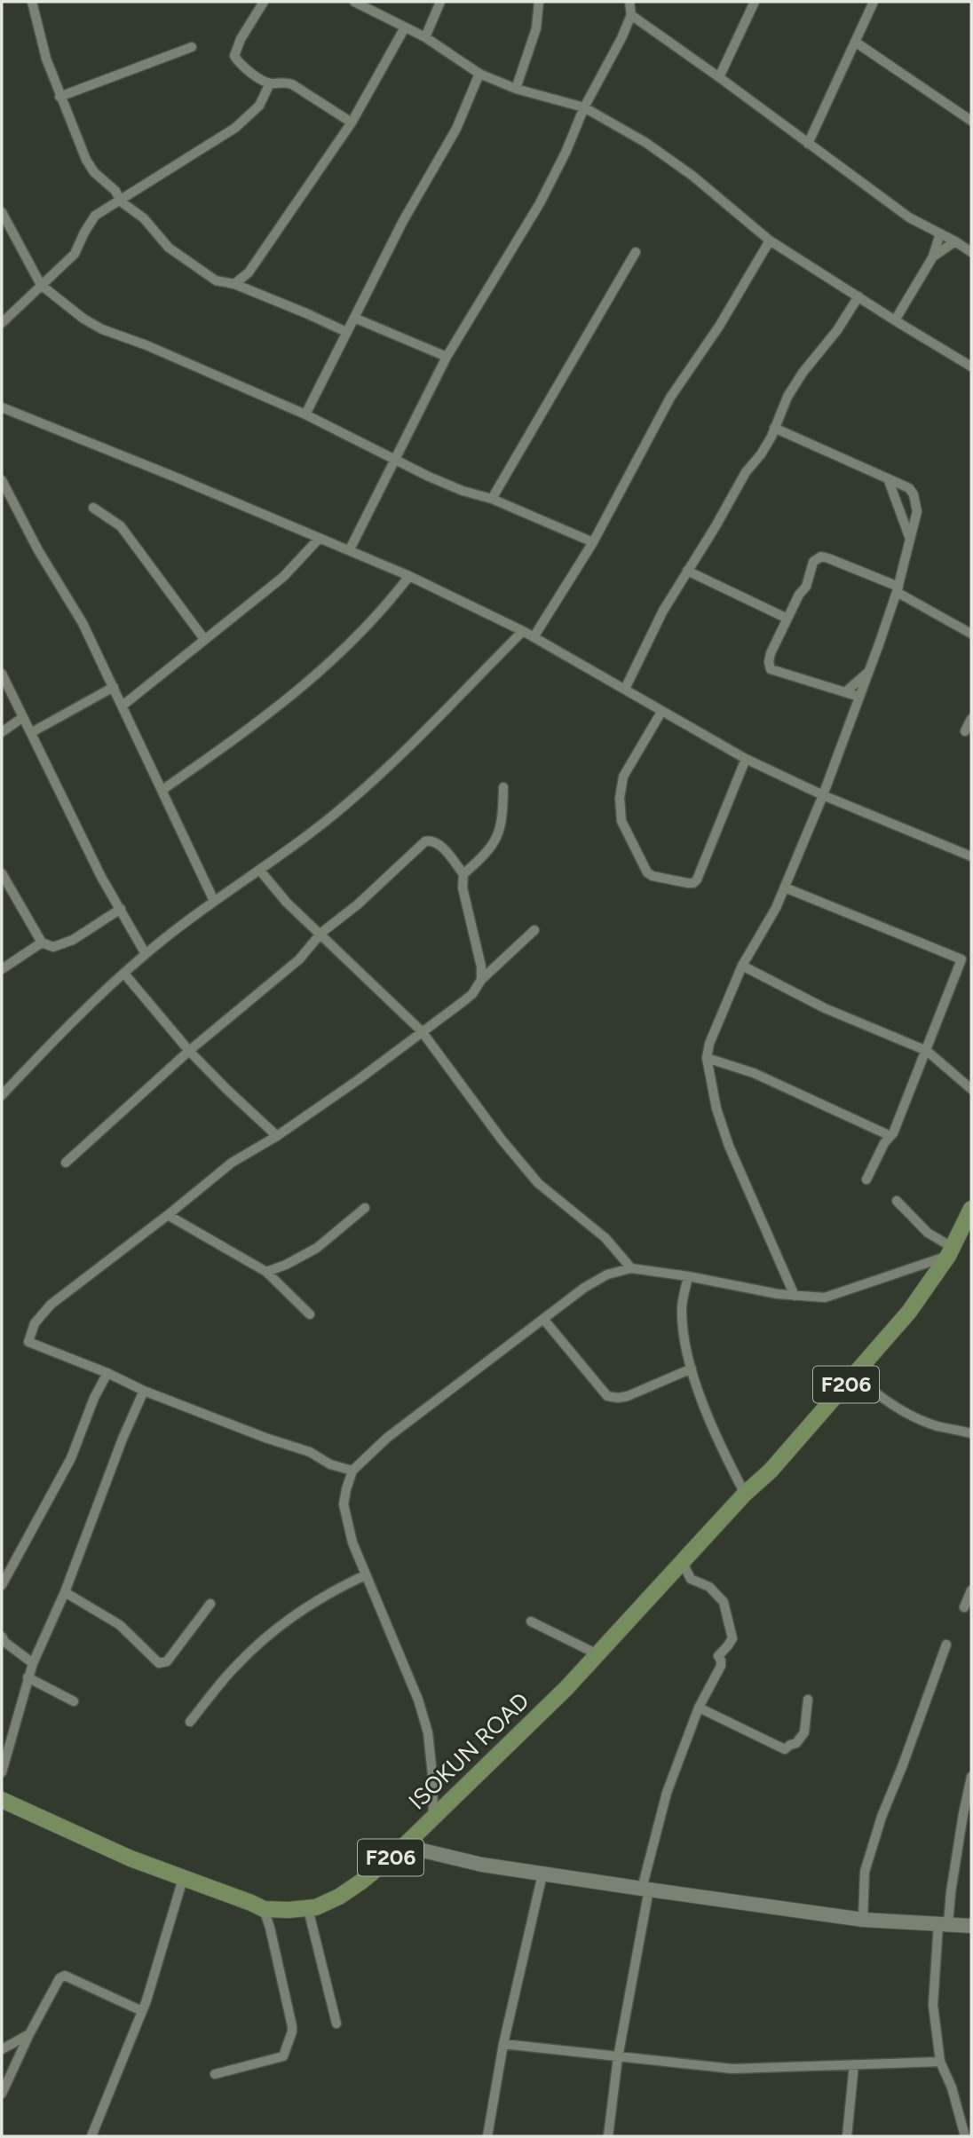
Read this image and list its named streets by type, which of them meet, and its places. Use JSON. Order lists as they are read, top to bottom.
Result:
{
  "streets": {
    "main road": ["F206", "ISOKUN ROAD"]
  },
  "crossings": [
    ["F206", "ISOKUN ROAD"]
  ]
}
